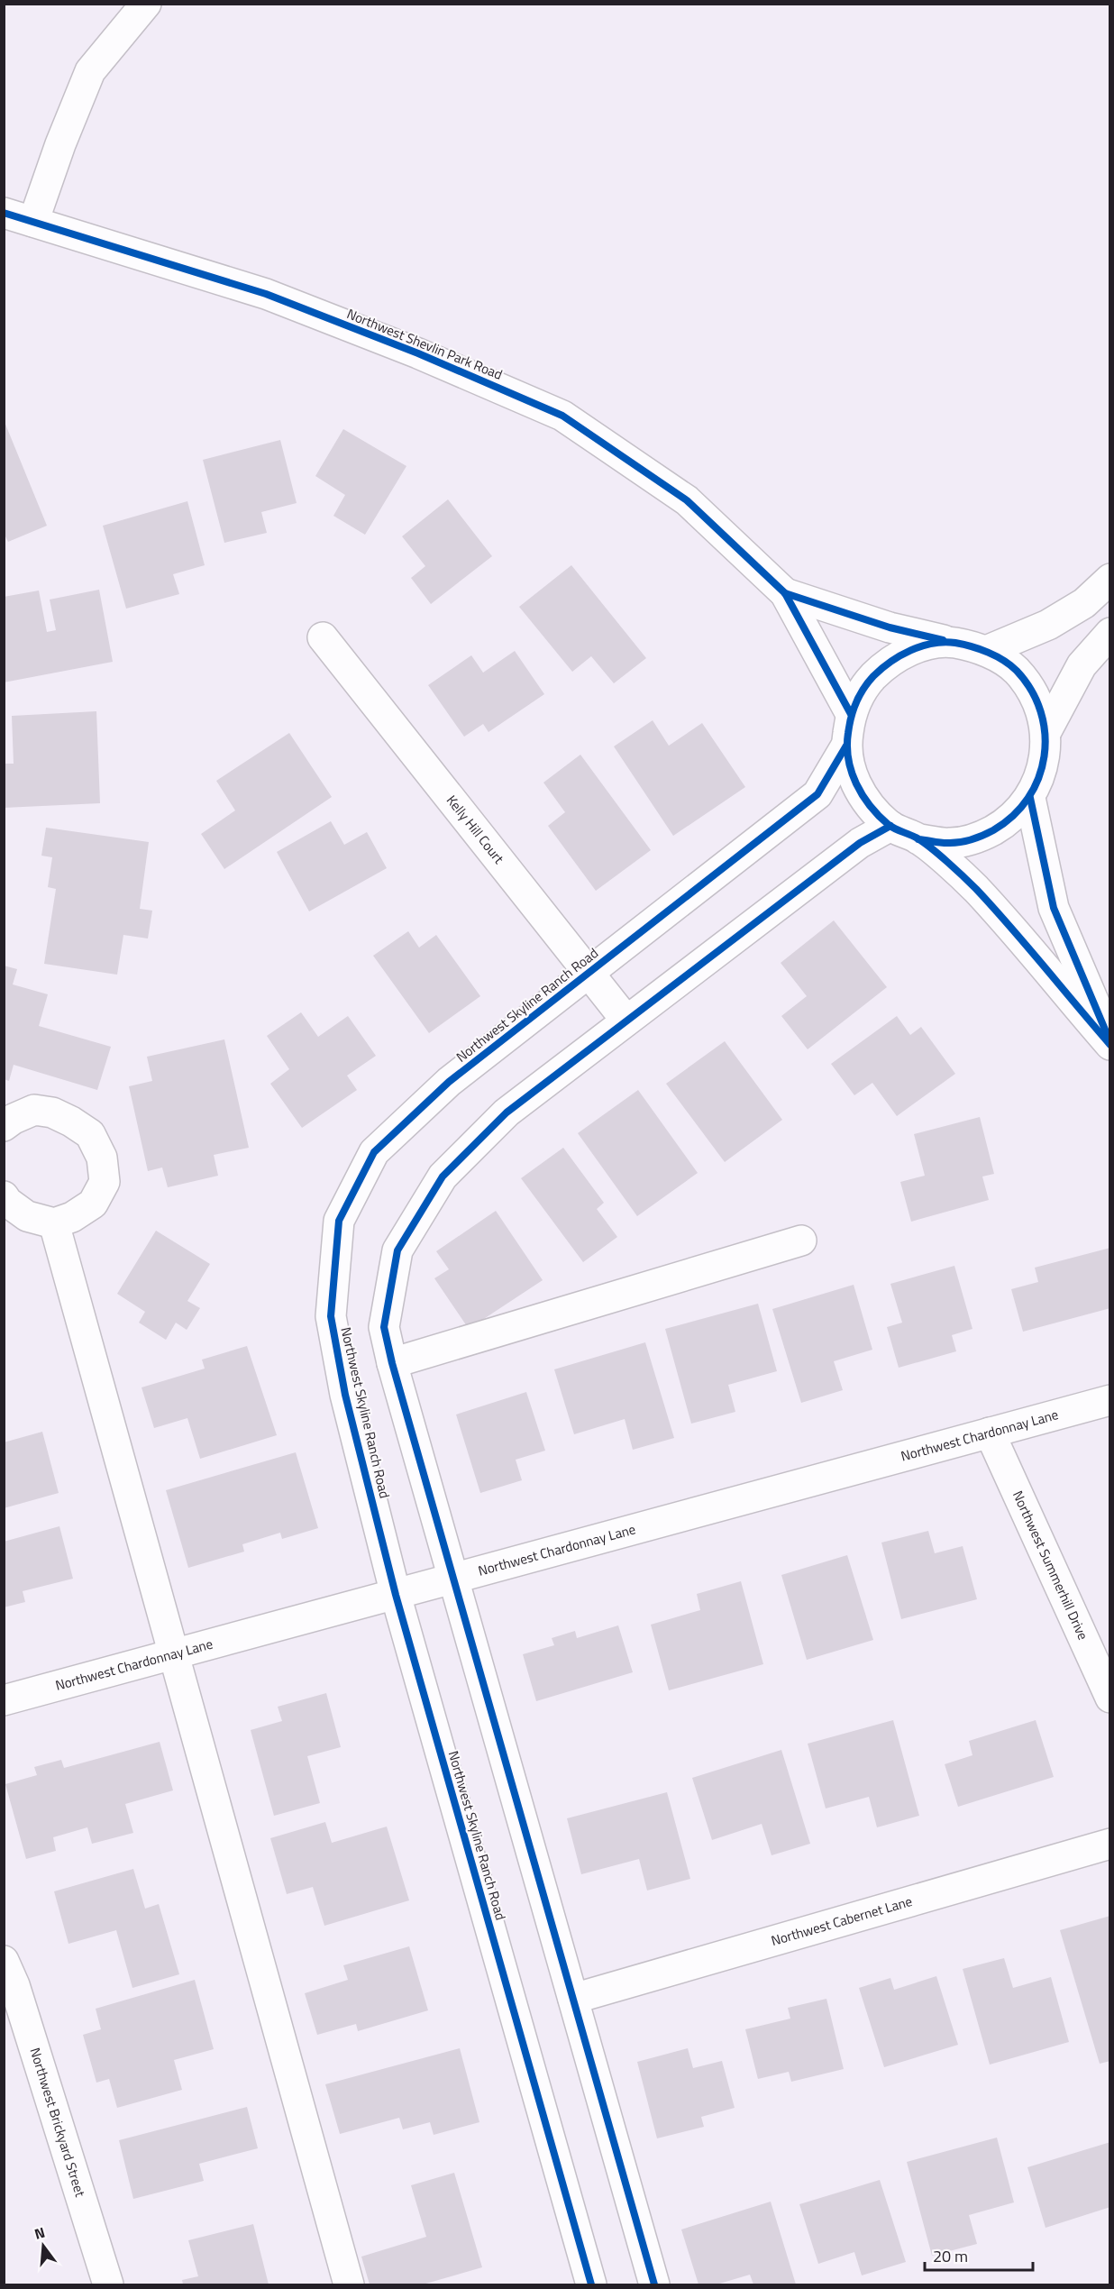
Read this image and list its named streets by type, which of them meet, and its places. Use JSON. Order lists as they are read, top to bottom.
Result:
{
  "streets": {
    "street": [
      "Northwest Shevlin Park Road",
      "Kelly Hill Court",
      "Northwest Skyline Ranch Road",
      "Northwest Chardonnay Lane",
      "Northwest Summerhill Drive",
      "Northwest Cabernet Lane",
      "Northwest Brickyard Street"
    ]
  },
  "crossings": [
    ["Kelly Hill Court", "Northwest Skyline Ranch Road"],
    ["Northwest Skyline Ranch Road", "Northwest Chardonnay Lane"],
    ["Northwest Chardonnay Lane", "Northwest Summerhill Drive"]
  ],
  "scale_bar": "20 m",
  "north": "top"
}
